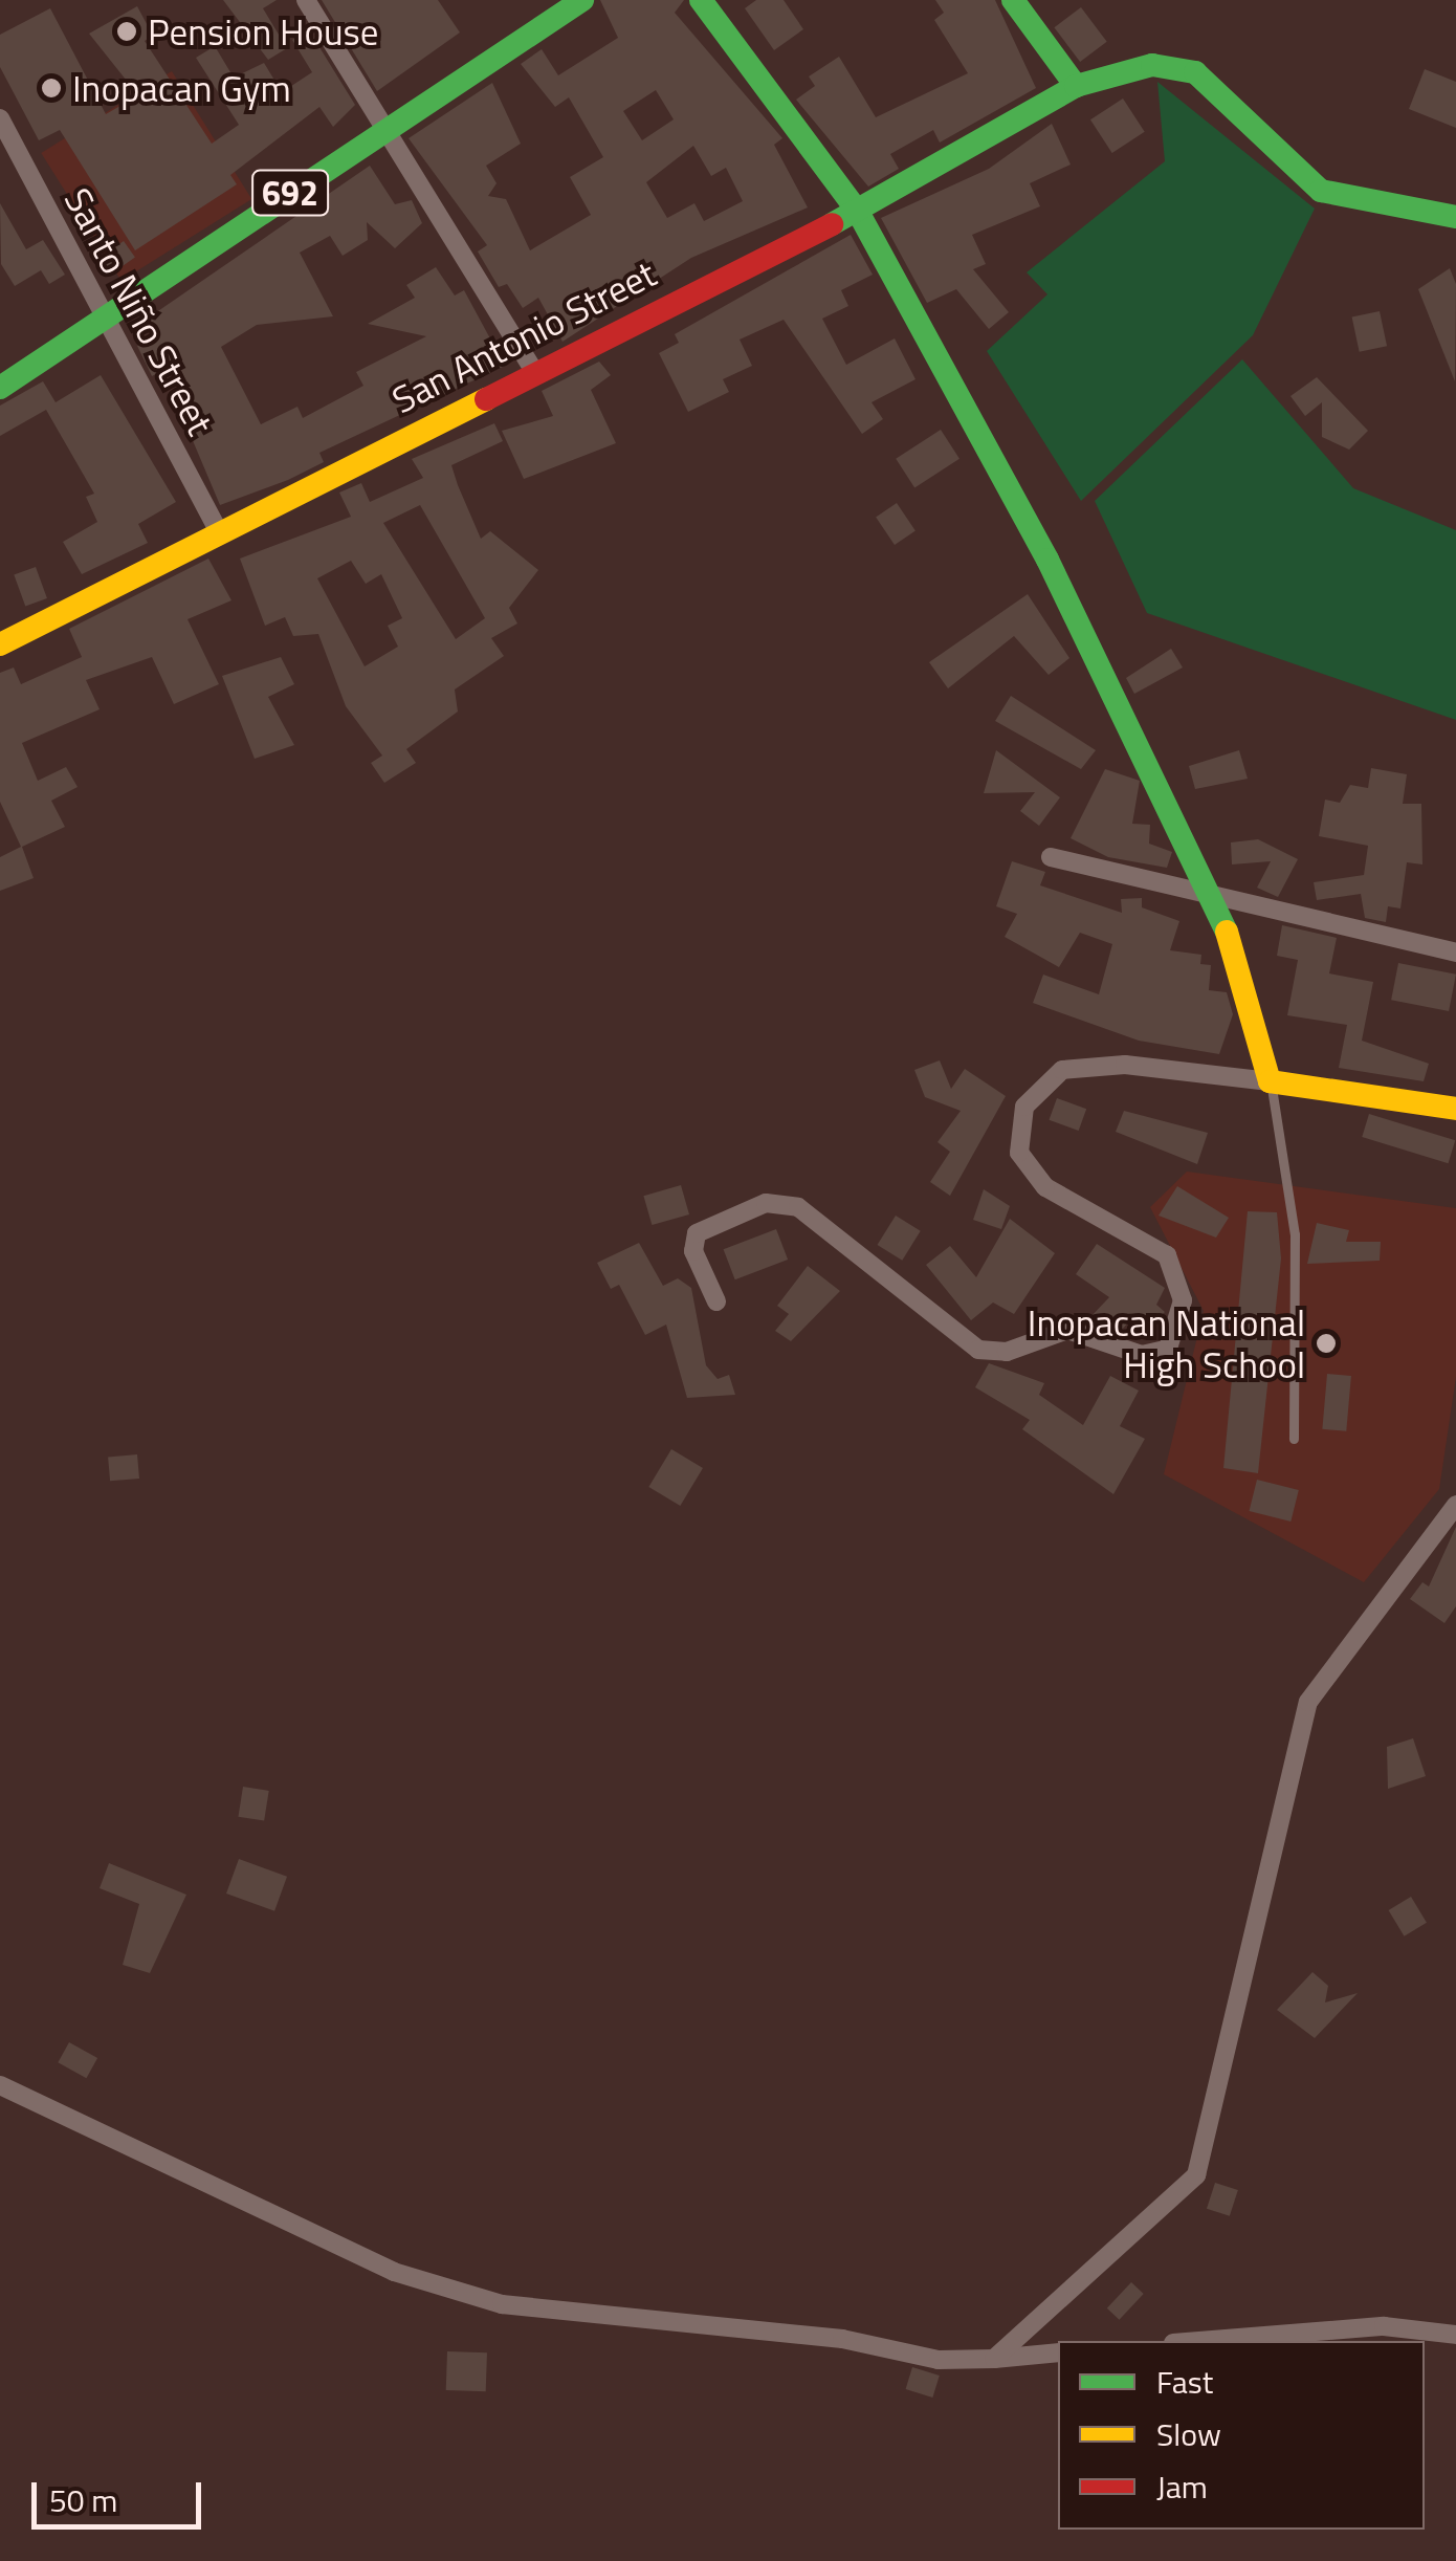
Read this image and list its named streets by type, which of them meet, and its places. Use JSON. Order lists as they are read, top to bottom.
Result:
{
  "streets": {
    "street": ["692", "Santo Niño Street", "San Antonio Street"]
  },
  "crossings": [
    ["692", "Santo Niño Street"],
    ["Santo Niño Street", "San Antonio Street"]
  ],
  "places": ["Pension House", "Inopacan Gym", "Inopacan National High School"],
  "legend": ["Fast", "Slow", "Jam"],
  "scale_bar": "50 m"
}
